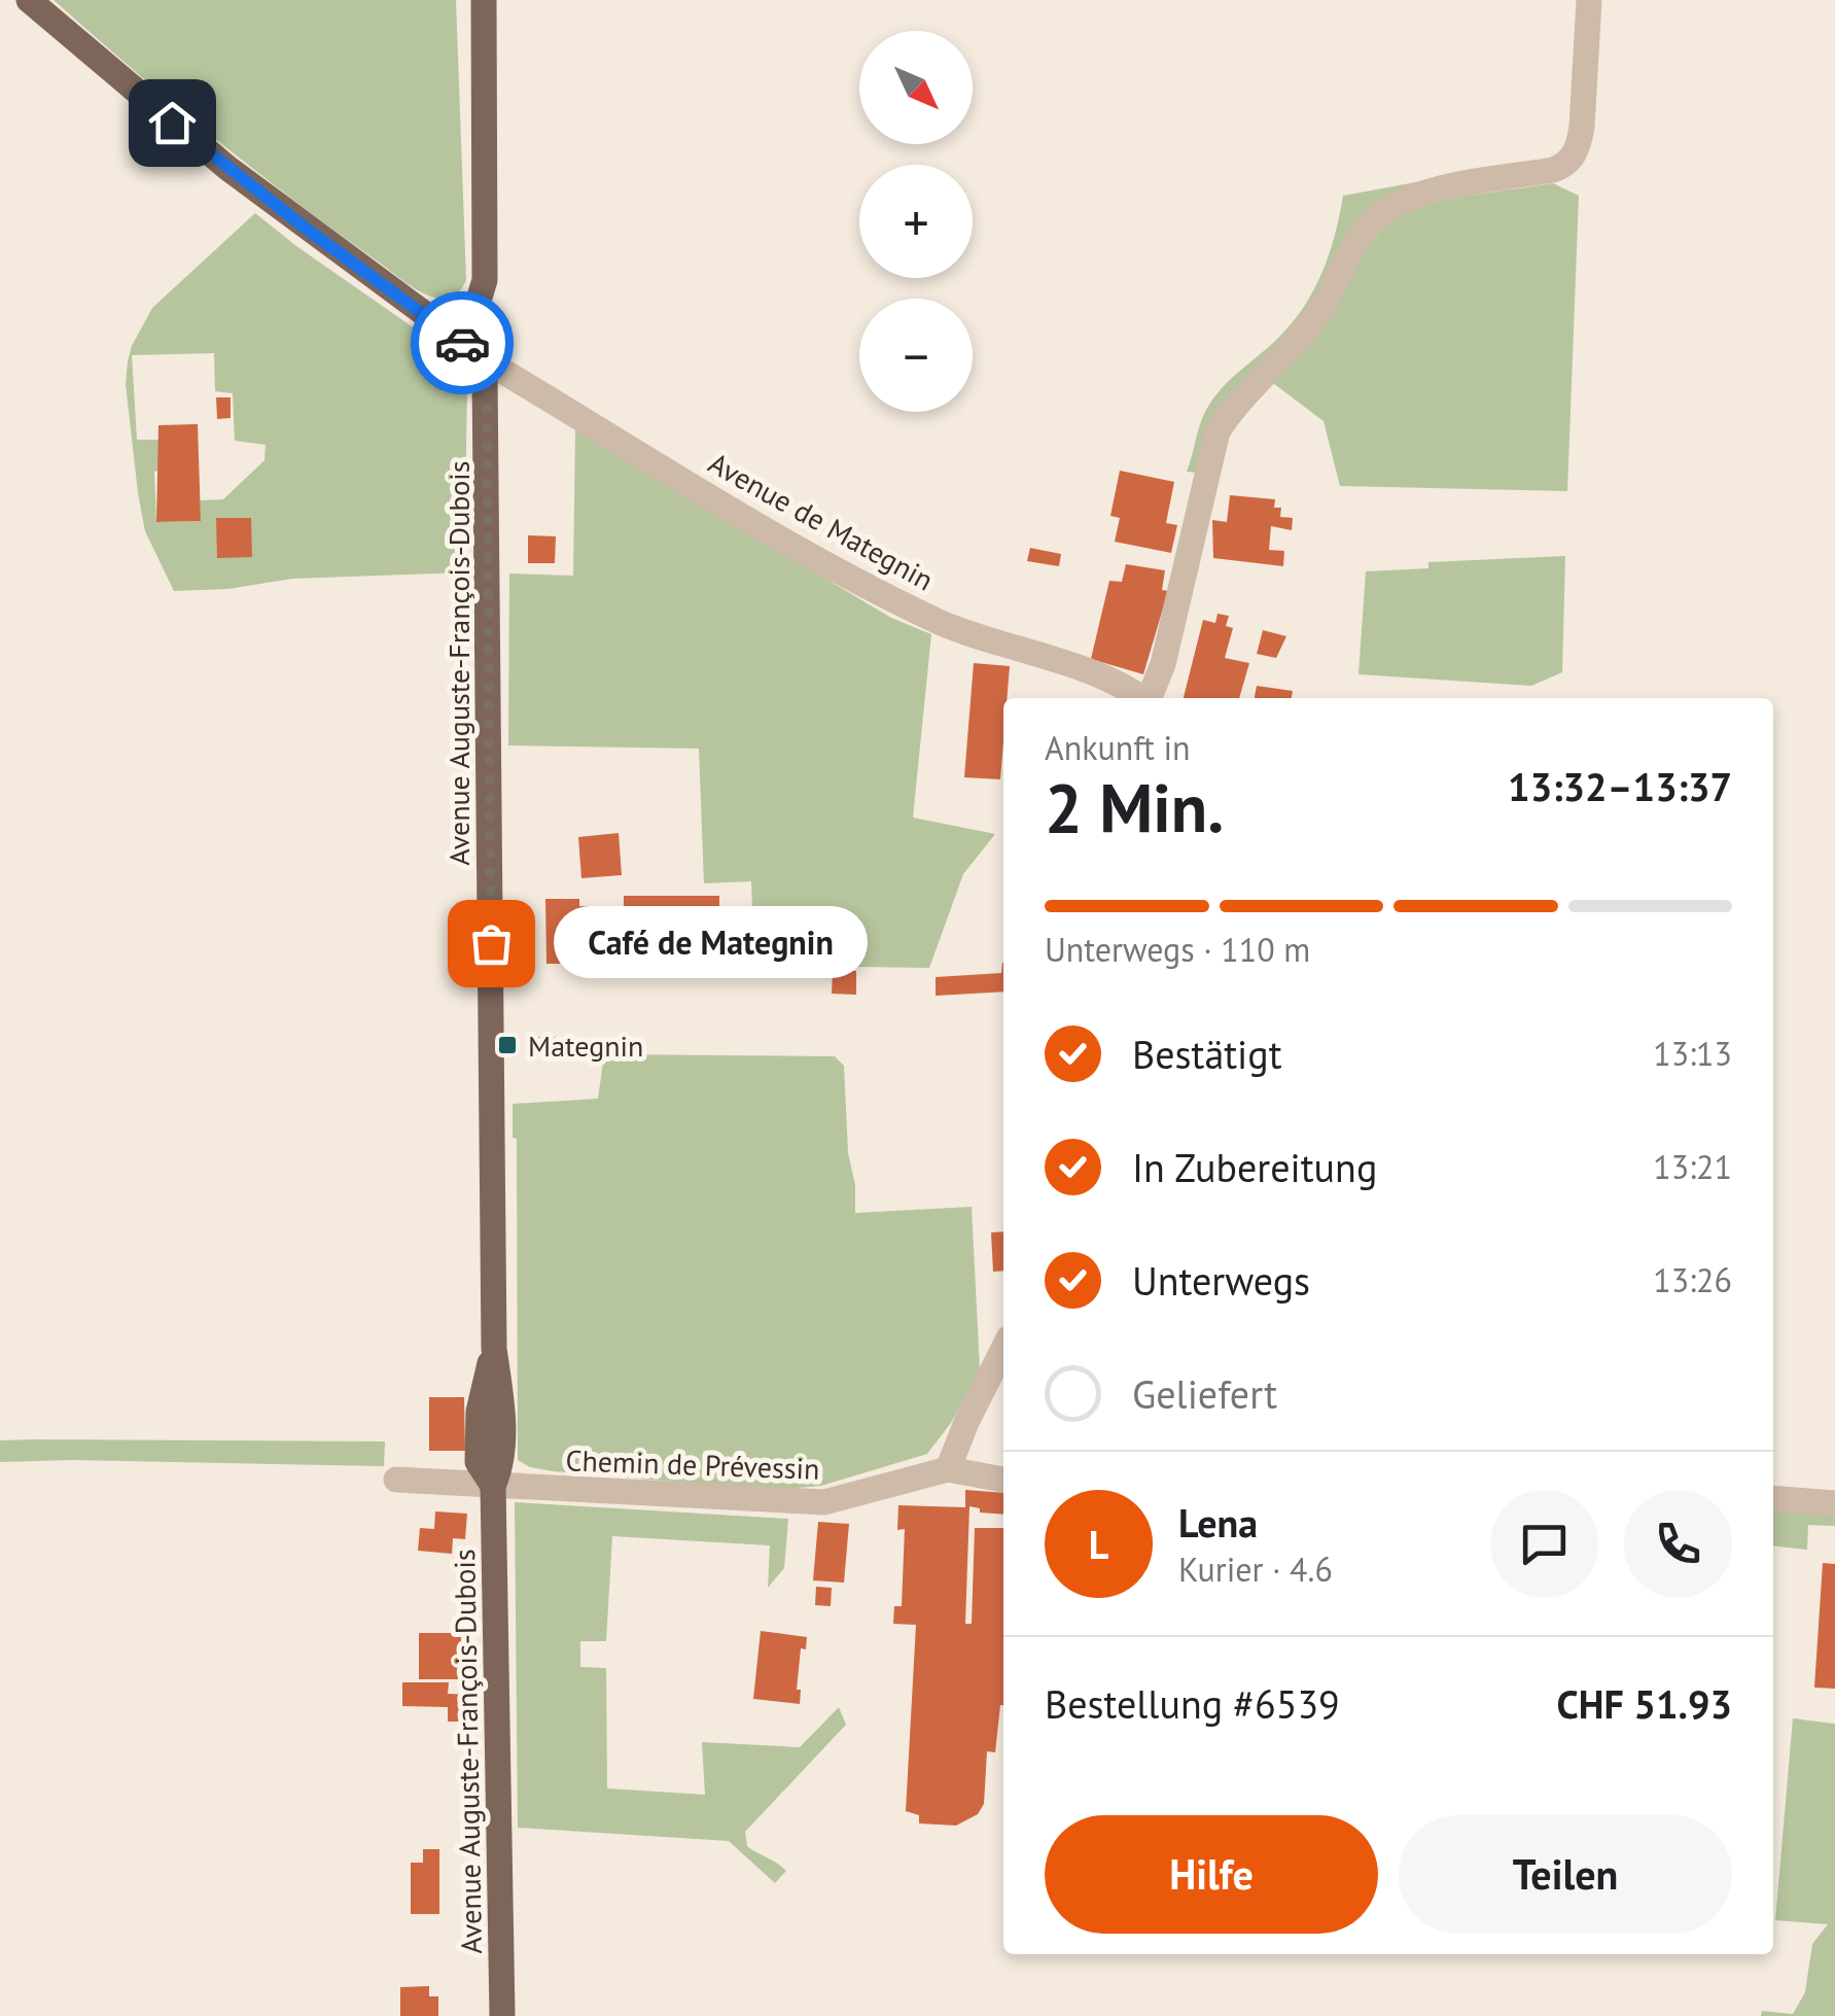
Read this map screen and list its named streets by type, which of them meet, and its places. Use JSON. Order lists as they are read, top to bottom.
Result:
{
  "streets": {
    "main road": ["Avenue Auguste-François-Dubois"],
    "street": ["Avenue de Mategnin", "Chemin de Prévessin"]
  },
  "crossings": [
    ["Avenue de Mategnin", "Avenue Auguste-François-Dubois"],
    ["Avenue Auguste-François-Dubois", "Chemin de Prévessin"]
  ],
  "places": {
    "other": ["Café de Mategnin"],
    "transit": ["Mategnin"]
  },
  "north": "bottom right",
  "page": {
    "map_buttons": ["+", "−"],
    "heading": ["2 Min.", "Ankunft in", "13:32–13:37"],
    "panel": [
      "Lena",
      "Kurier · 4.6",
      "Bestellung #6539",
      "CHF 51.93"
    ],
    "bar": "Unterwegs · 110 m",
    "bubble": "Café de Mategnin",
    "list": [
      ["Bestätigt", "13:13"],
      ["In Zubereitung", "13:21"],
      ["Unterwegs", "13:26"],
      "Geliefert"
    ],
    "round": "L",
    "buttons": ["Hilfe", "Teilen"]
  }
}
